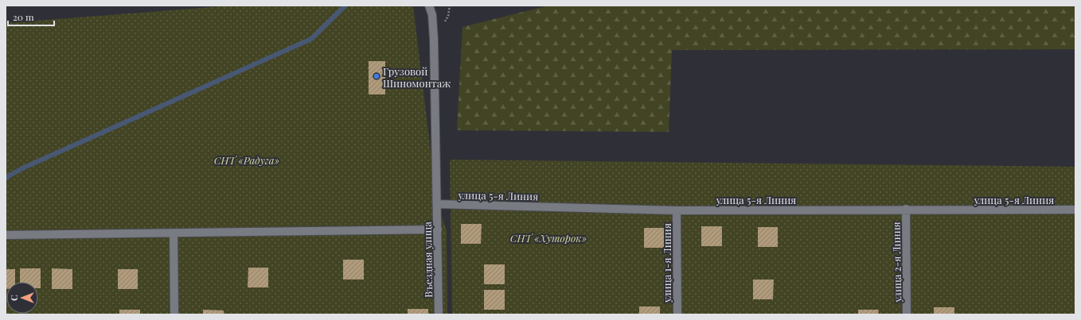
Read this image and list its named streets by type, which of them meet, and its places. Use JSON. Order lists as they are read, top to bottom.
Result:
{
  "streets": {
    "street": [
      "улица 5-я Линия",
      "Въездная улица",
      "улица 2-я Линия",
      "улица 1-я Линия"
    ]
  },
  "crossings": [
    ["улица 5-я Линия", "Въездная улица"],
    ["улица 5-я Линия", "улица 2-я Линия"],
    ["улица 5-я Линия", "улица 1-я Линия"]
  ],
  "parks": ["СНТ «Радуга»", "СНТ «Хуторок»"],
  "places": ["Грузовой Шиномонтаж"],
  "scale_bar": "20 m",
  "north": "left"
}
